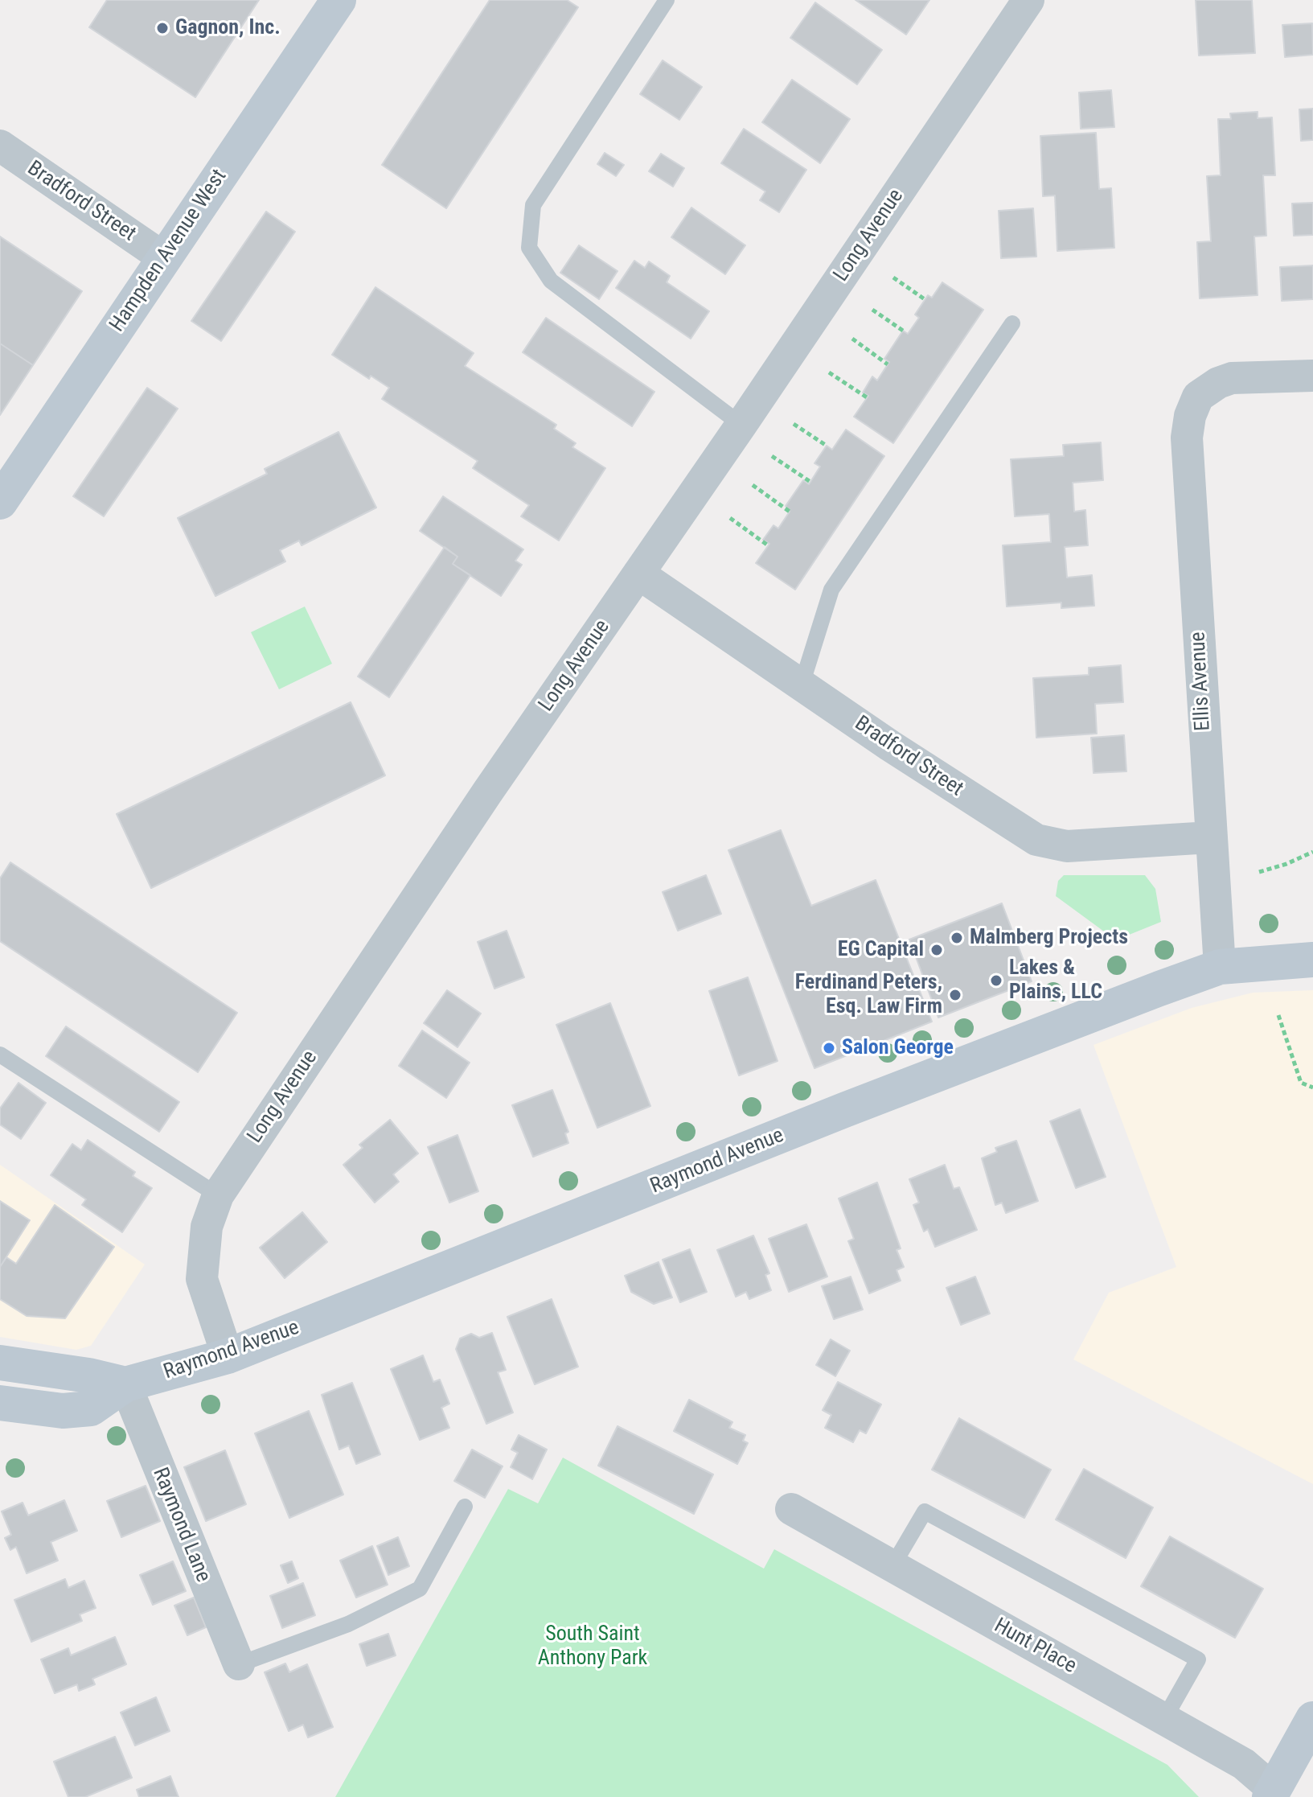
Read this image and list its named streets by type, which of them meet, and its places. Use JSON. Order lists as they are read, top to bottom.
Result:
{
  "streets": {
    "street": [
      "Bradford Street",
      "Long Avenue",
      "Hampden Avenue West",
      "Ellis Avenue",
      "Raymond Avenue",
      "Raymond Lane",
      "Hunt Place"
    ]
  },
  "crossings": [
    ["Bradford Street", "Long Avenue"],
    ["Bradford Street", "Hampden Avenue West"],
    ["Bradford Street", "Ellis Avenue"],
    ["Long Avenue", "Raymond Avenue"],
    ["Ellis Avenue", "Raymond Avenue"],
    ["Raymond Avenue", "Raymond Lane"]
  ],
  "parks": ["South Saint Anthony Park"],
  "places": [
    "Gagnon, Inc.",
    "Malmberg Projects",
    "EG Capital",
    "Lakes & Plains, LLC",
    "Ferdinand Peters, Esq. Law Firm",
    "Salon George"
  ]
}
